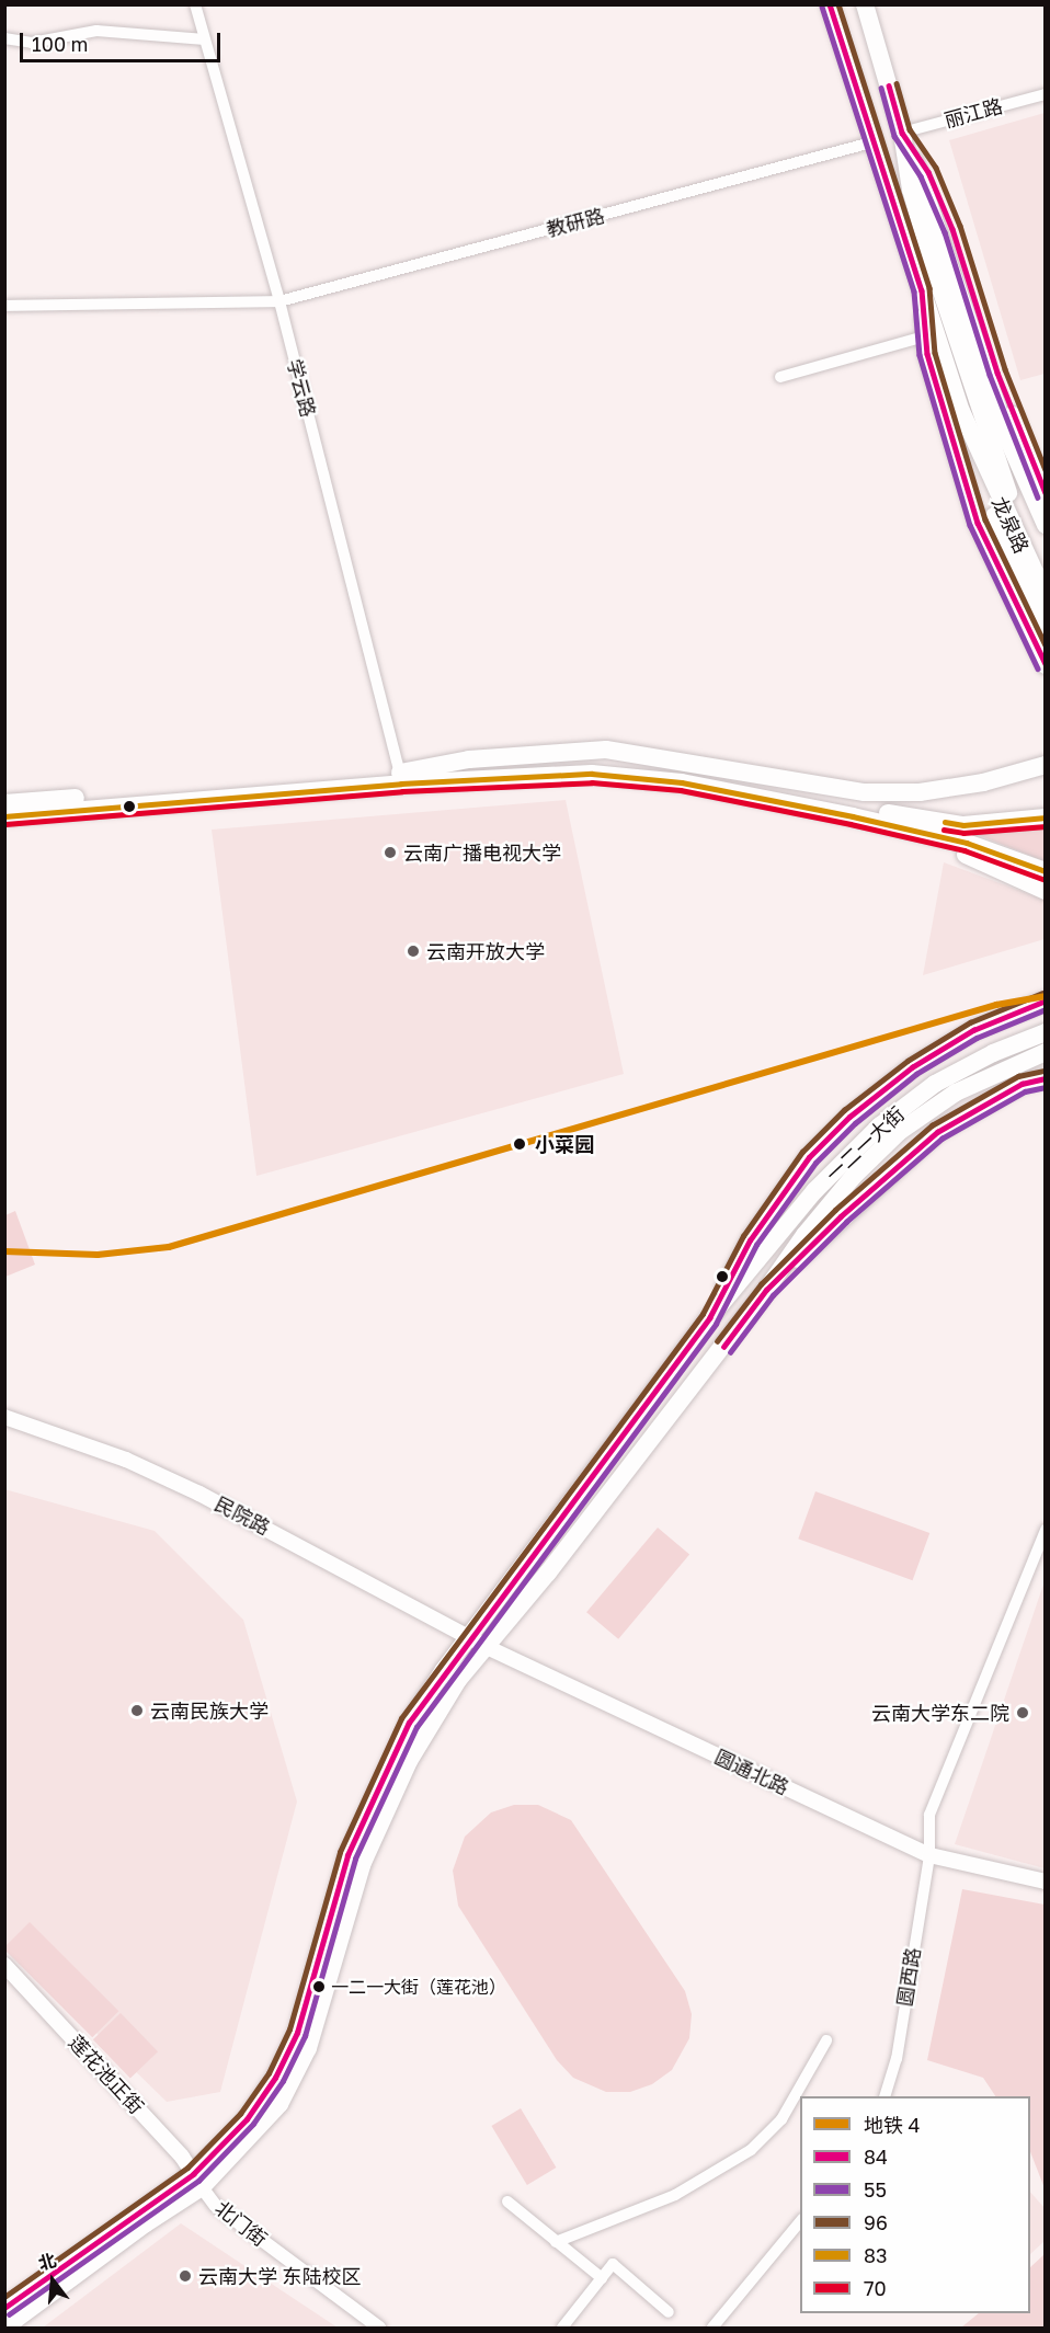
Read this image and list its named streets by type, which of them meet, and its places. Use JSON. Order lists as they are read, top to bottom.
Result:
{
  "streets": {
    "main road": [
      "龙泉路",
      "一二一大街",
      "民院路",
      "圆通北路",
      "莲花池正街"
    ],
    "street": [
      "丽江路",
      "教研路",
      "学云路",
      "圆西路",
      "北门街"
    ]
  },
  "crossings": [
    ["丽江路", "龙泉路"],
    ["教研路", "学云路"],
    ["一二一大街", "民院路"],
    ["一二一大街", "圆通北路"],
    ["一二一大街", "莲花池正街"],
    ["一二一大街", "北门街"],
    ["民院路", "圆通北路"],
    ["圆通北路", "圆西路"],
    ["莲花池正街", "北门街"]
  ],
  "places": [
    "云南广播电视大学",
    "云南开放大学",
    "小菜园",
    "云南民族大学",
    "云南大学东二院",
    "一二一大街（莲花池）",
    "云南大学 东陆校区"
  ],
  "lines": [
    "transit line 84",
    "transit line 96",
    "transit line 55",
    "transit line 83",
    "transit line 70",
    "metro line 4"
  ],
  "legend": [
    "地铁 4",
    "84",
    "55",
    "96",
    "83",
    "70"
  ],
  "scale_bar": "100 m",
  "north": "top"
}
